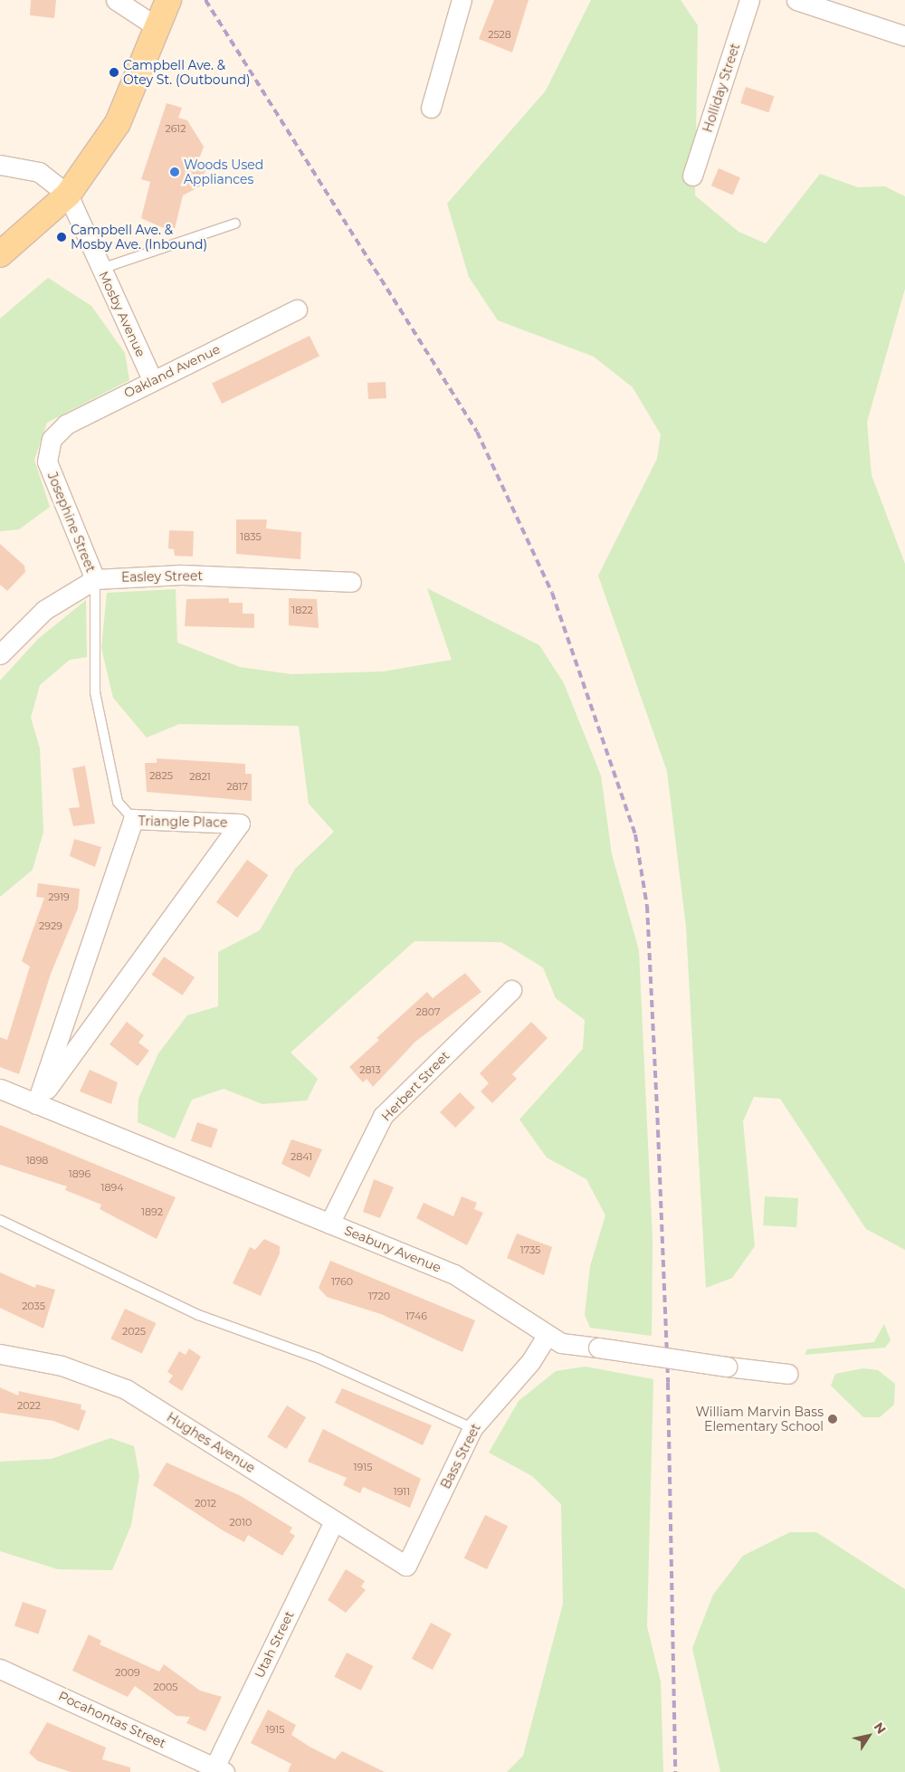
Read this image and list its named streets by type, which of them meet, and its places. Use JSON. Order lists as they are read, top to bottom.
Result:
{
  "streets": {
    "street": [
      "Holliday Street",
      "Mosby Avenue",
      "Oakland Avenue",
      "Josephine Street",
      "Easley Street",
      "Triangle Place",
      "Herbert Street",
      "Seabury Avenue",
      "Hughes Avenue",
      "Bass Street",
      "Utah Street",
      "Pocahontas Street"
    ]
  },
  "crossings": [
    ["Mosby Avenue", "Oakland Avenue"],
    ["Oakland Avenue", "Josephine Street"],
    ["Josephine Street", "Easley Street"],
    ["Triangle Place", "Seabury Avenue"],
    ["Herbert Street", "Seabury Avenue"],
    ["Seabury Avenue", "Bass Street"],
    ["Hughes Avenue", "Bass Street"],
    ["Hughes Avenue", "Utah Street"],
    ["Utah Street", "Pocahontas Street"]
  ],
  "places": [
    "Campbell Ave. & Otey St. (Outbound)",
    "Woods Used Appliances",
    "Campbell Ave. & Mosby Ave. (Inbound)",
    "William Marvin Bass Elementary School"
  ],
  "house_numbers": [
    "2528",
    "2612",
    "1835",
    "1822",
    "2825",
    "2821",
    "2817",
    "2919",
    "2929",
    "2807",
    "2813",
    "2841",
    "1898",
    "1896",
    "1894",
    "1892",
    "1735",
    "1760",
    "1720",
    "2035",
    "1746",
    "2025",
    "2022",
    "1915",
    "1911",
    "2012",
    "2010",
    "2009",
    "2005",
    "1915"
  ],
  "north": "top right"
}
